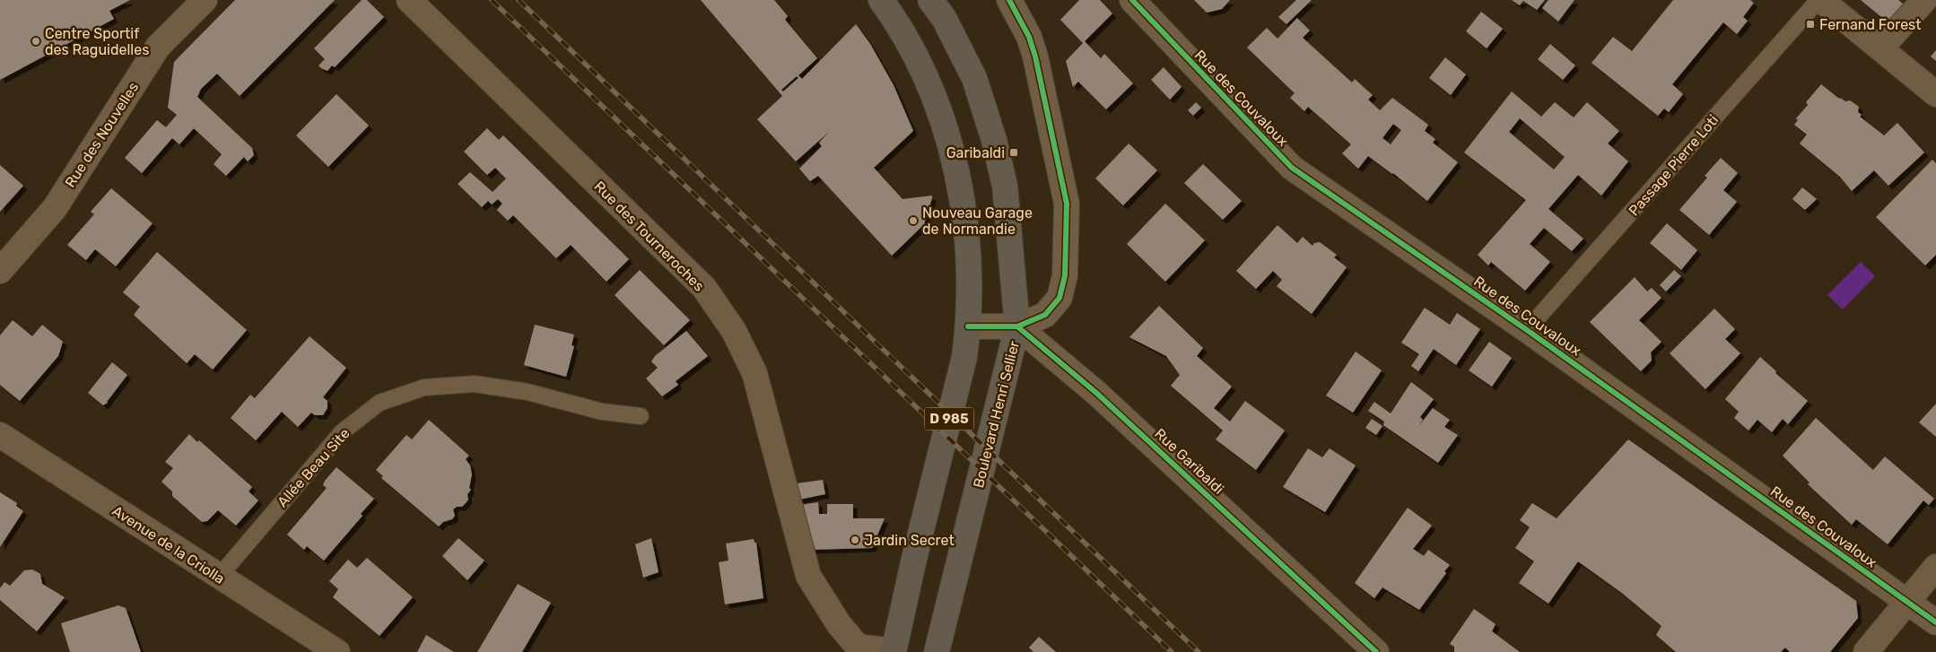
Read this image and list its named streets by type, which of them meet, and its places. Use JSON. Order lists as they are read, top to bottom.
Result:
{
  "streets": {
    "main road": ["Boulevard Henri Sellier", "D 985"],
    "street": [
      "Rue des Couvaloux",
      "Rue des Nouvelles",
      "Rue des Tourneroches",
      "Rue Garibaldi",
      "Avenue de la Criolla"
    ],
    "lane": ["Passage Pierre Loti", "Allée Beau Site"]
  },
  "crossings": [
    ["Rue des Couvaloux", "Passage Pierre Loti"],
    ["Boulevard Henri Sellier", "Rue Garibaldi"],
    ["Allée Beau Site", "Avenue de la Criolla"]
  ],
  "places": {
    "transit": ["Fernand Forest", "Garibaldi"],
    "other": ["Centre Sportif des Raguidelles", "Nouveau Garage de Normandie", "Jardin Secret"]
  }
}
